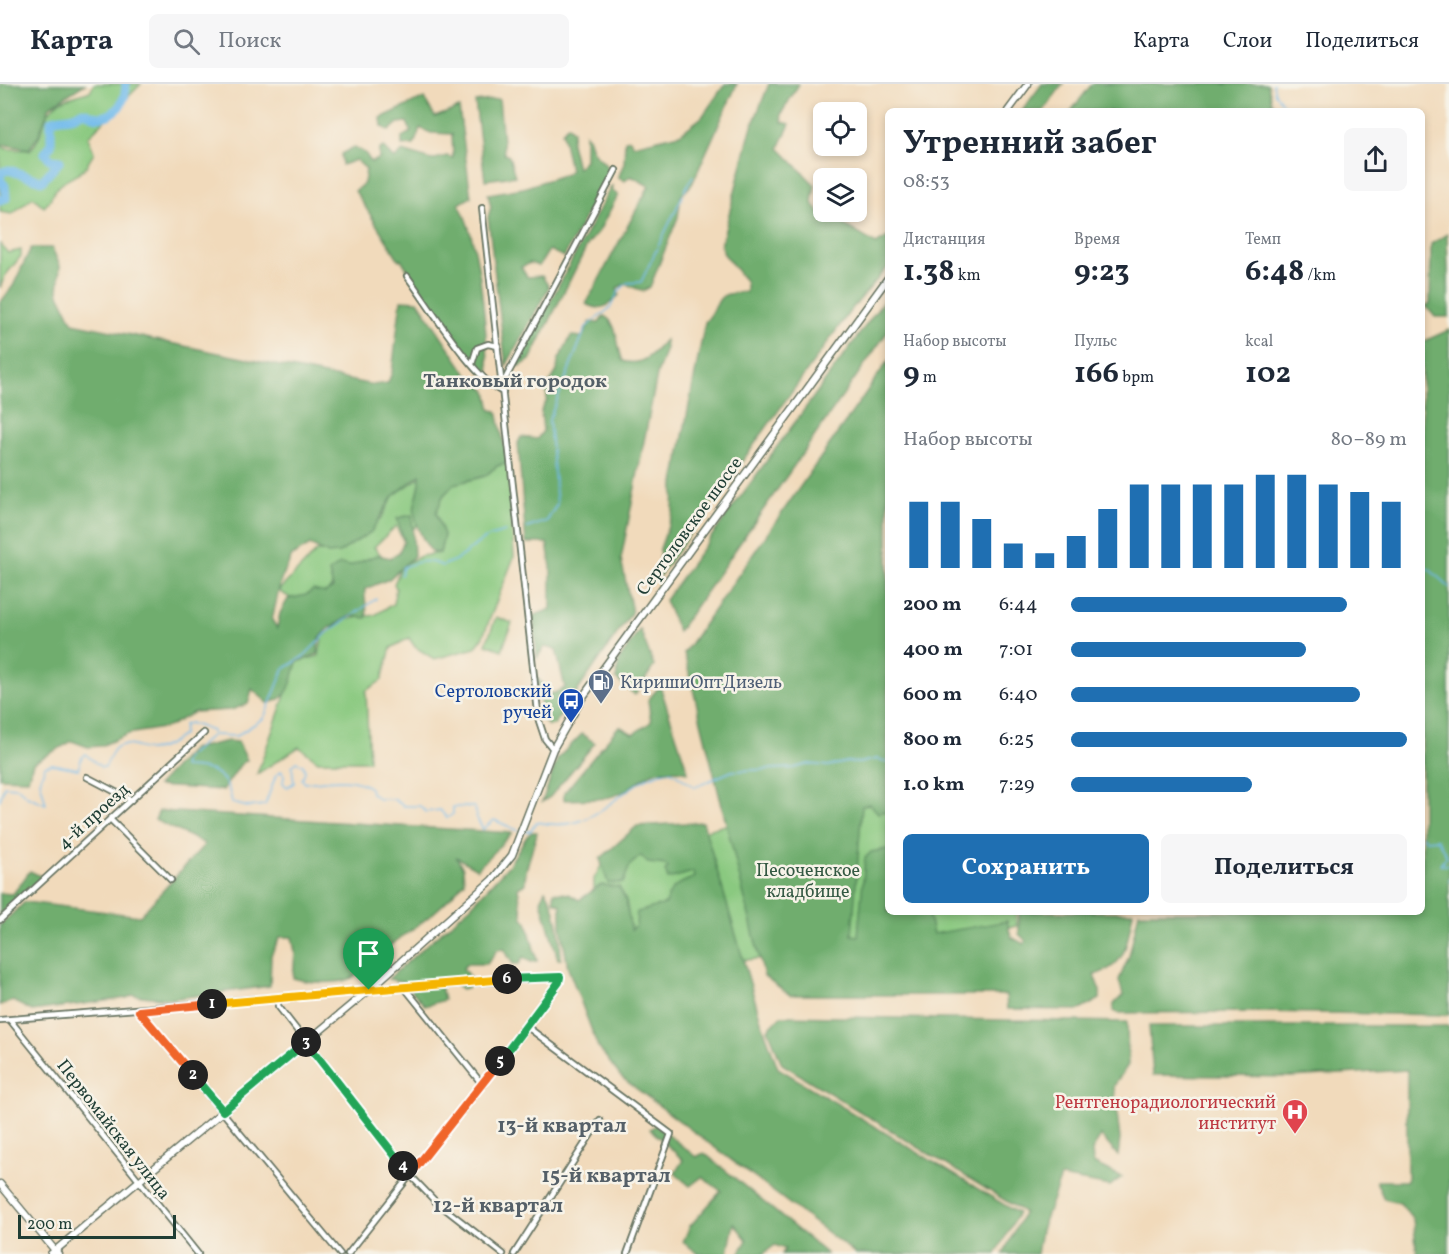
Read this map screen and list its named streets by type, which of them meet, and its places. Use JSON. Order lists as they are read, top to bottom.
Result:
{
  "streets": {
    "main road": ["Сертоловское шоссе"],
    "street": ["4-й проезд", "Первомайская улица"]
  },
  "crossings": [
    ["Сертоловское шоссе", "Первомайская улица"]
  ],
  "districts": [
    "Танковый городок",
    "13-й квартал",
    "15-й квартал",
    "12-й квартал"
  ],
  "parks": ["Песоченское кладбище"],
  "places": {
    "fuel station": ["КиришиОптДизель"],
    "bus stop": ["Сертоловский ручей"],
    "hospital": ["Рентгенорадиологический институт"]
  },
  "scale_bar": "200 m",
  "page": {
    "header": "Карта",
    "search": "Поиск",
    "nav": ["Карта", "Слои", "Поделиться"],
    "heading": ["Утренний забег", "08:53"],
    "stats": [
      ["Дистанция", "1.38 km"],
      ["Время", "9:23"],
      ["Темп", "6:48 /km"],
      ["Набор высоты", "9 m"],
      ["Пульс", "166 bpm"],
      ["kcal", "102"]
    ],
    "chart": ["Набор высоты", "80–89 m"],
    "list": [
      {
        "name": "200 m",
        "note": "6:44"
      },
      {
        "name": "400 m",
        "note": "7:01"
      },
      {
        "name": "600 m",
        "note": "6:40"
      },
      {
        "name": "800 m",
        "note": "6:25"
      },
      {
        "name": "1.0 km",
        "note": "7:29"
      }
    ],
    "buttons": ["Сохранить", "Поделиться"],
    "pins": [
      "6",
      "1",
      "3",
      "5",
      "2",
      "4"
    ],
    "scale": "200 m"
  }
}
